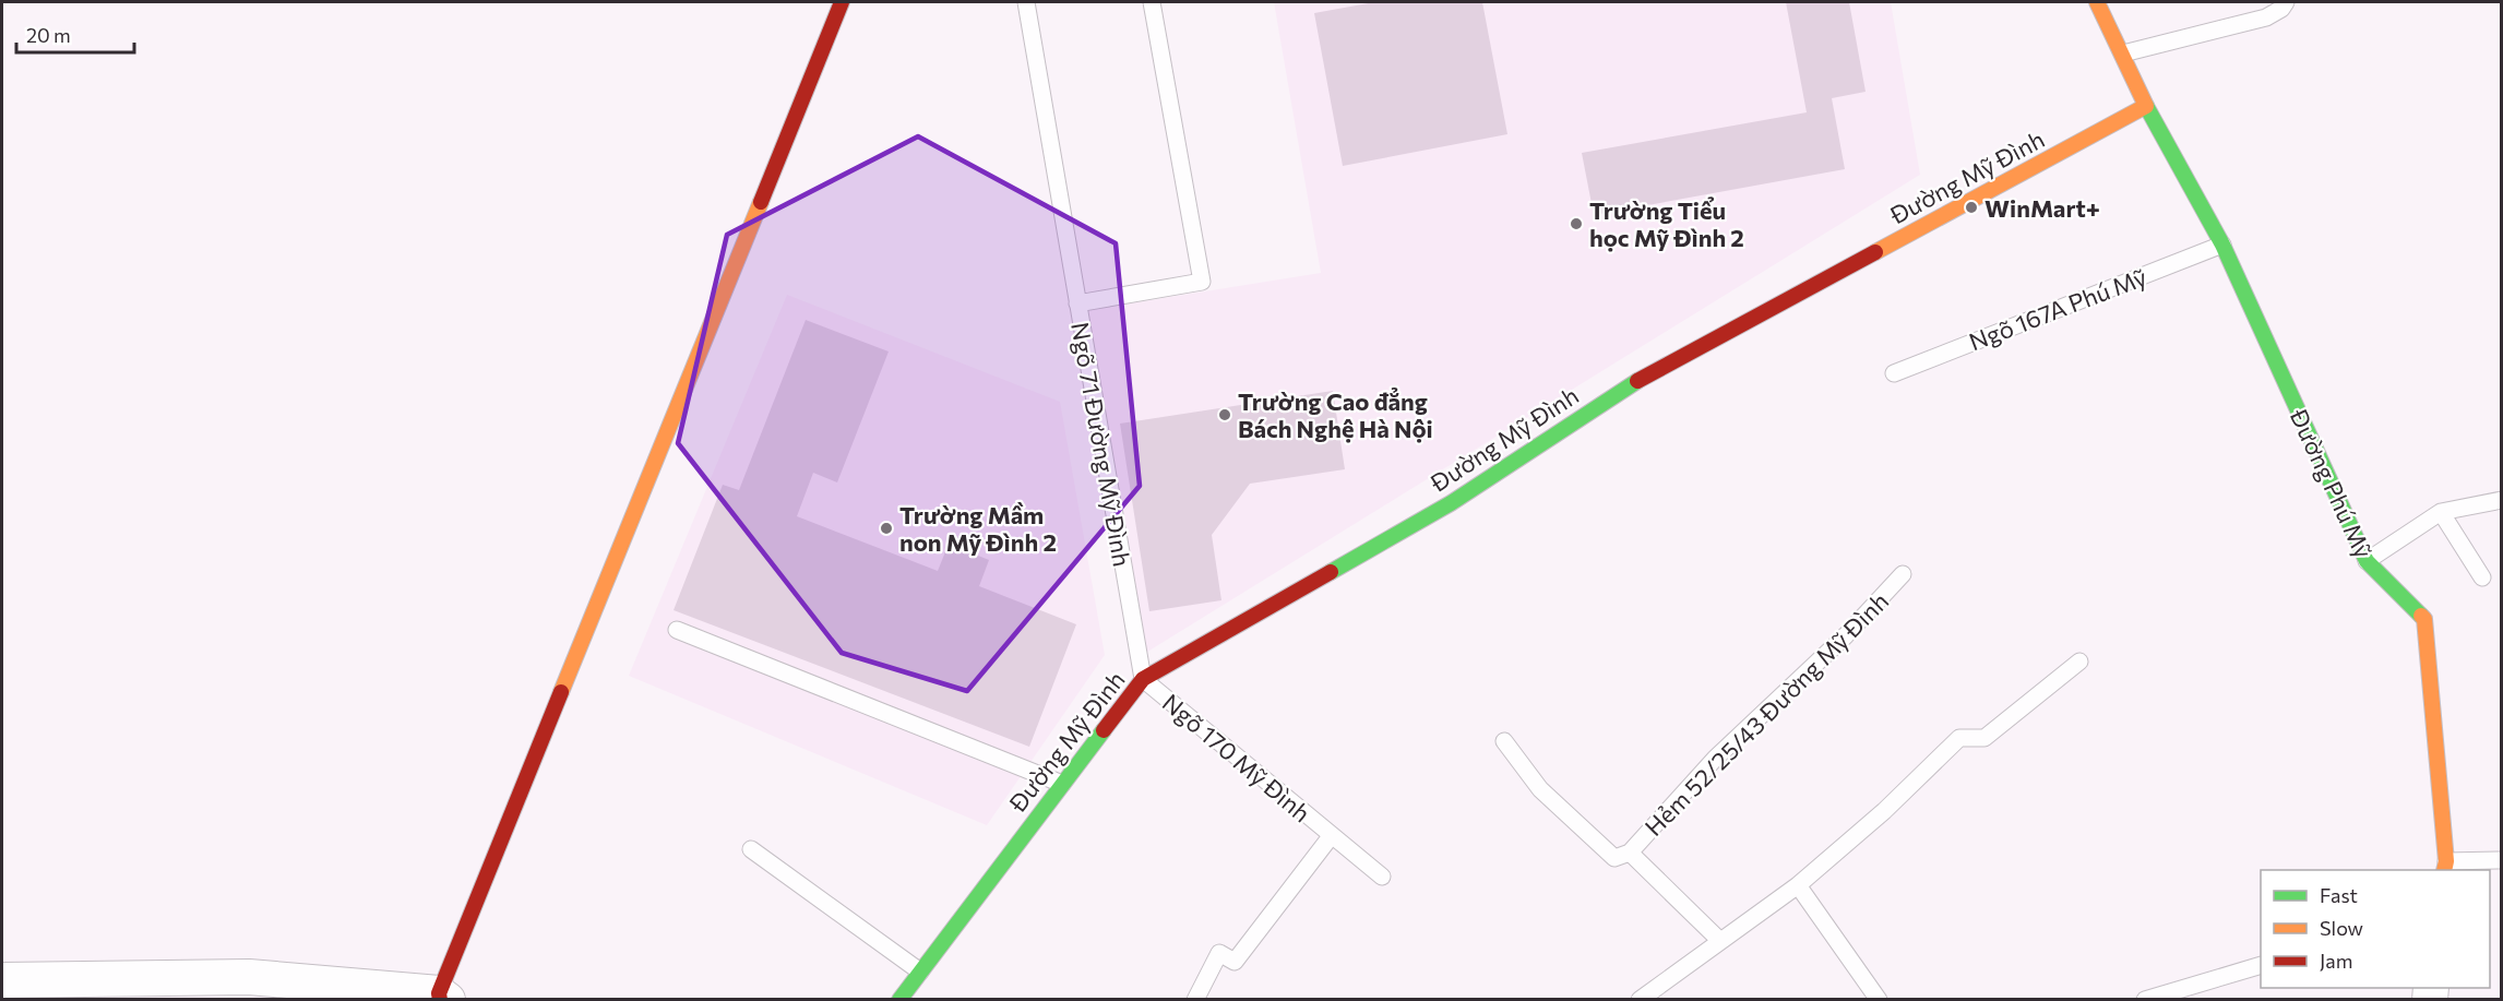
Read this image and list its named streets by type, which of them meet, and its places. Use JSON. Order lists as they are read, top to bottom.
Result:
{
  "streets": {
    "street": ["Đường Mỹ Đình", "Đường Phú Mỹ"],
    "lane": [
      "Ngõ 167A Phú Mỹ",
      "Ngõ 71 Đường Mỹ Đình",
      "Hẻm 52/25/43 Đường Mỹ Đình",
      "Ngõ 170 Mỹ Đình"
    ]
  },
  "crossings": [
    ["Đường Mỹ Đình", "Ngõ 71 Đường Mỹ Đình"],
    ["Đường Mỹ Đình", "Đường Phú Mỹ"],
    ["Đường Mỹ Đình", "Ngõ 170 Mỹ Đình"],
    ["Ngõ 167A Phú Mỹ", "Đường Phú Mỹ"],
    ["Ngõ 71 Đường Mỹ Đình", "Ngõ 170 Mỹ Đình"]
  ],
  "places": [
    "WinMart+",
    "Trường Tiểu học Mỹ Đình 2",
    "Trường Cao đẳng Bách Nghệ Hà Nội",
    "Trường Mầm non Mỹ Đình 2"
  ],
  "legend": ["Fast", "Slow", "Jam"],
  "scale_bar": "20 m"
}
